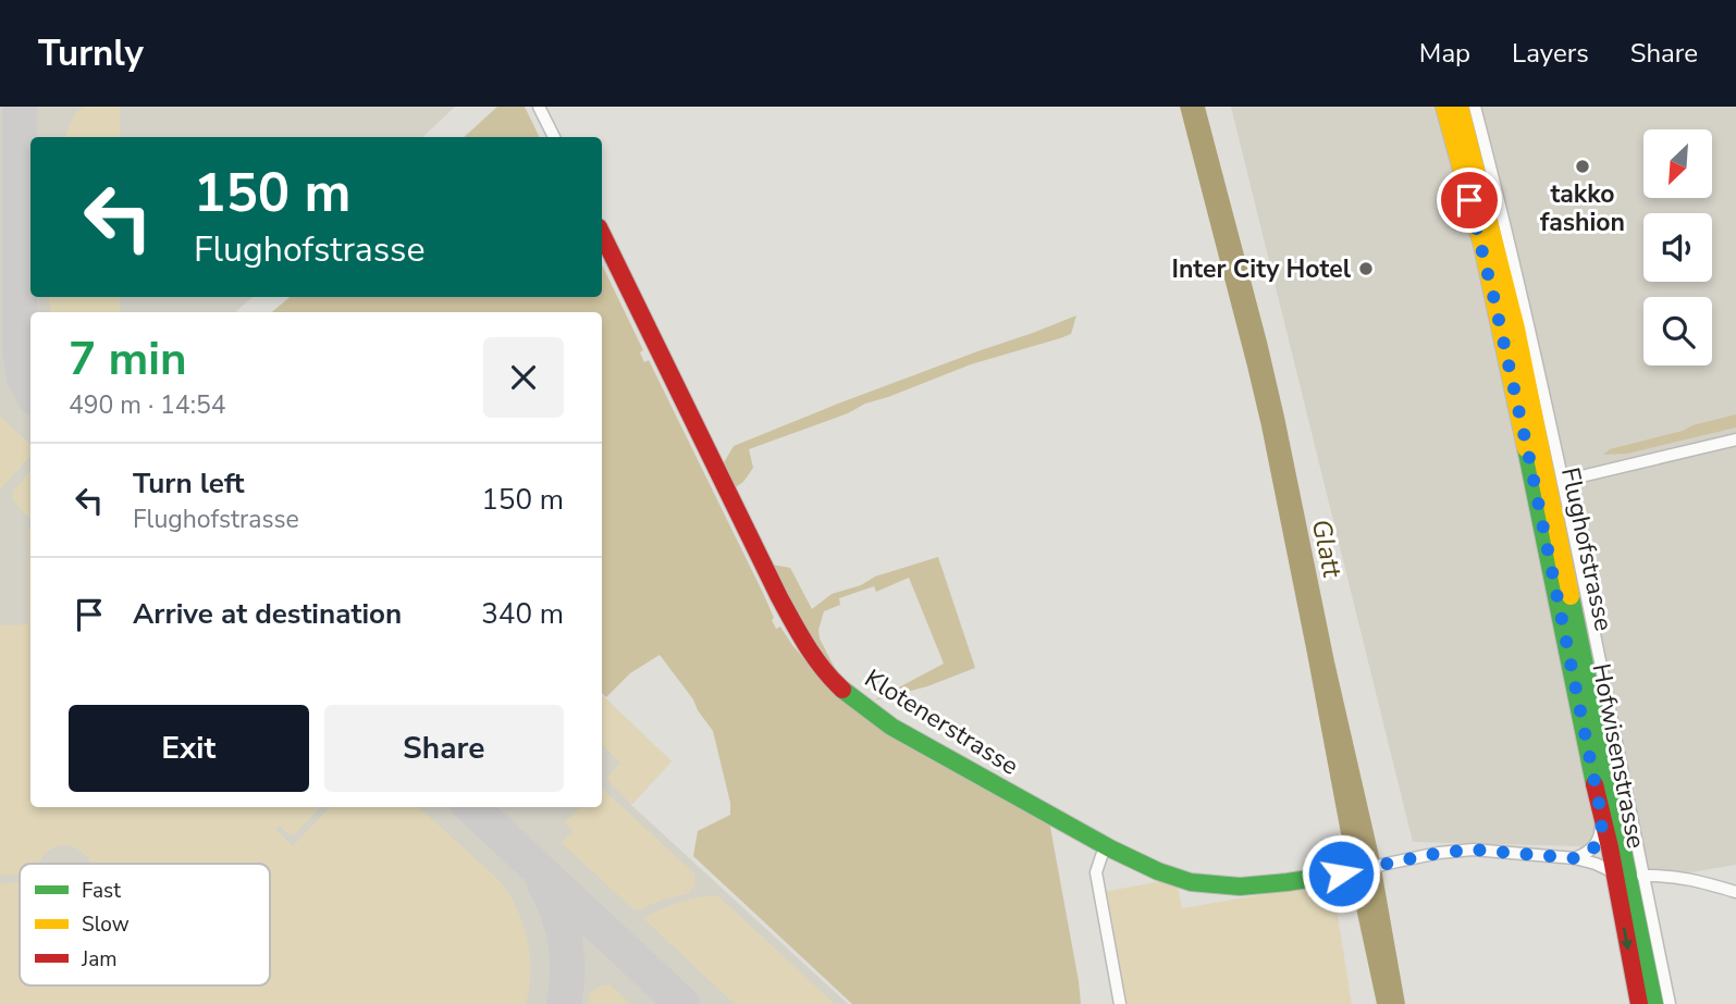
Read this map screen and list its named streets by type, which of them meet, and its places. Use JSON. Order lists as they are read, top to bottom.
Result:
{
  "streets": {
    "main road": ["Flughofstrasse", "Klotenerstrasse"],
    "street": ["Hofwisenstrasse"]
  },
  "crossings": [
    ["Flughofstrasse", "Klotenerstrasse"]
  ],
  "water": ["Glatt"],
  "places": ["takko fashion", "Inter City Hotel"],
  "legend": ["Fast", "Slow", "Jam"],
  "north": "bottom left",
  "page": {
    "header": "Turnly",
    "nav": ["Map", "Layers", "Share"],
    "turn": ["150 m", "Flughofstrasse"],
    "heading": ["7 min", "490 m · 14:54"],
    "list": [
      {
        "name": "Turn left",
        "note": "Flughofstrasse",
        "value": "150 m"
      },
      {
        "name": "Arrive at destination",
        "value": "340 m"
      }
    ],
    "buttons": ["Exit", "Share"]
  }
}
